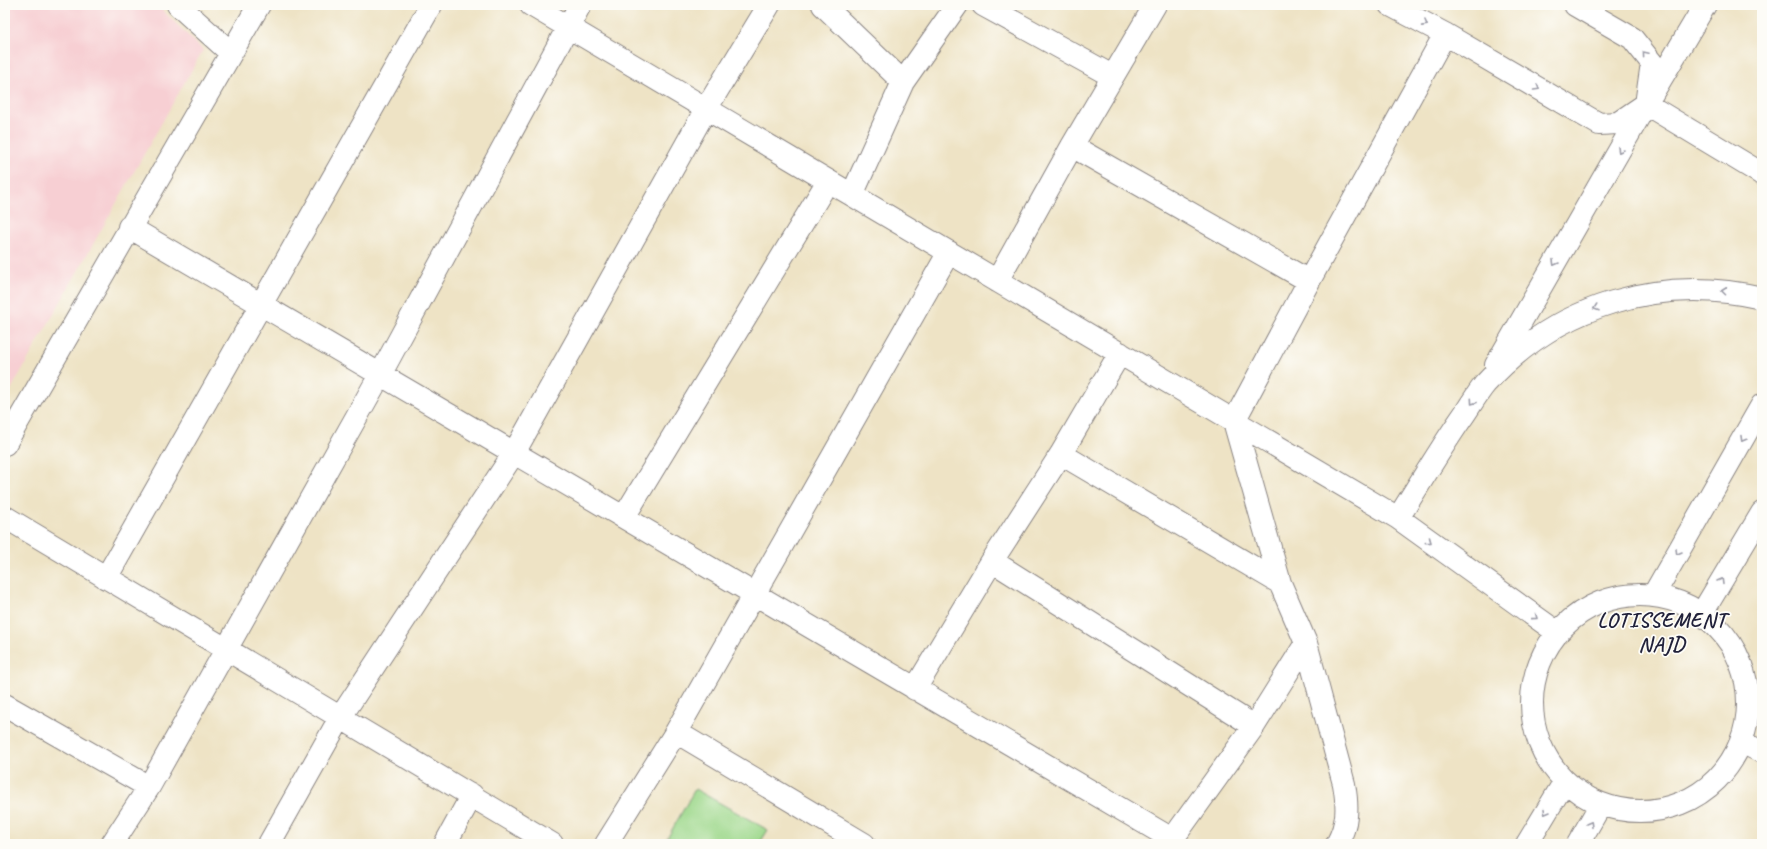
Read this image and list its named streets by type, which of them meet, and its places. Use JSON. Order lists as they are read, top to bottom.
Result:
{
  "districts": ["LOTISSEMENT NAJD"]
}
